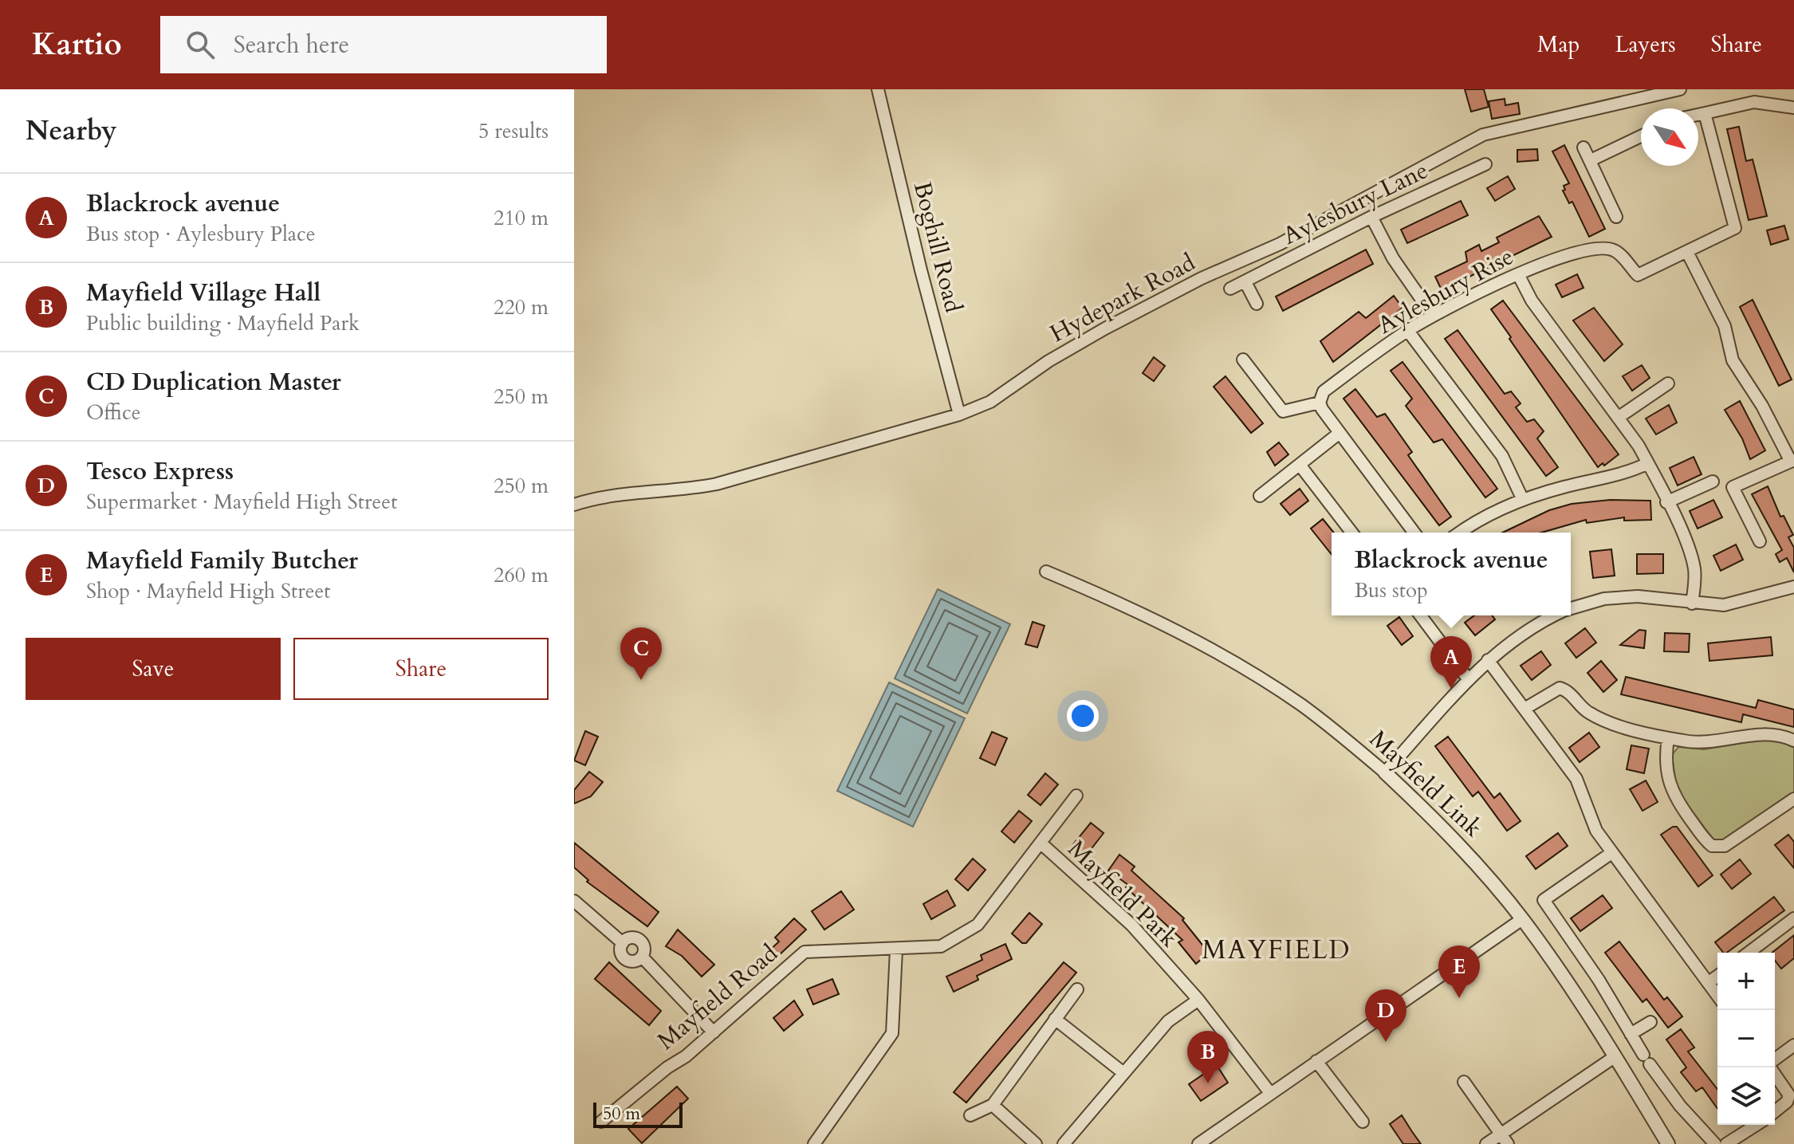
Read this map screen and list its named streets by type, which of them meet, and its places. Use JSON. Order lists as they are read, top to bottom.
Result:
{
  "streets": {
    "street": [
      "Aylesbury Lane",
      "Boghill Road",
      "Aylesbury Rise",
      "Hydepark Road",
      "Mayfield Link",
      "Mayfield Park",
      "Mayfield Road"
    ]
  },
  "crossings": [
    ["Boghill Road", "Hydepark Road"],
    ["Mayfield Park", "Mayfield Road"]
  ],
  "districts": ["MAYFIELD"],
  "scale_bar": "50 m",
  "north": "bottom right",
  "page": {
    "header": "Kartio",
    "search": "Search here",
    "nav": ["Map", "Layers", "Share"],
    "heading": ["Nearby", "5 results"],
    "list": [
      {
        "mark": "A",
        "name": "Blackrock avenue",
        "note": "Bus stop · Aylesbury Place",
        "value": "210 m"
      },
      {
        "mark": "B",
        "name": "Mayfield Village Hall",
        "note": "Public building · Mayfield Park",
        "value": "220 m"
      },
      {
        "mark": "C",
        "name": "CD Duplication Master",
        "note": "Office",
        "value": "250 m"
      },
      {
        "mark": "D",
        "name": "Tesco Express",
        "note": "Supermarket · Mayfield High Street",
        "value": "250 m"
      },
      {
        "mark": "E",
        "name": "Mayfield Family Butcher",
        "note": "Shop · Mayfield High Street",
        "value": "260 m"
      }
    ],
    "popup": ["Blackrock avenue", "Bus stop"],
    "buttons": ["Save", "Share"],
    "pins": [
      "C",
      "A",
      "E",
      "D",
      "B"
    ],
    "map_buttons": ["+", "−"],
    "scale": "50 m"
  }
}
